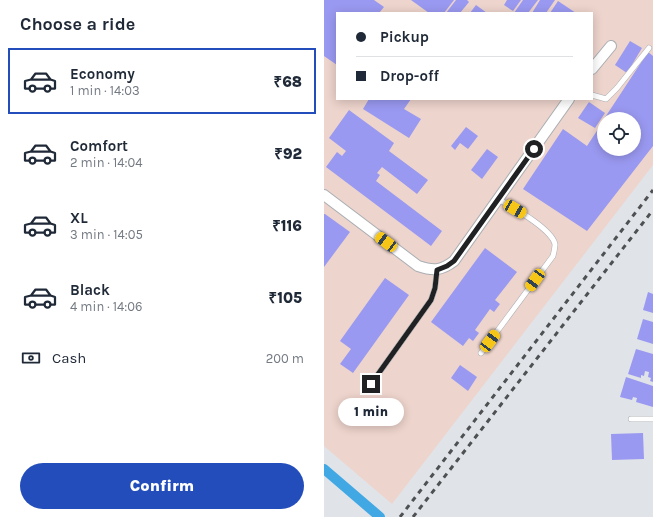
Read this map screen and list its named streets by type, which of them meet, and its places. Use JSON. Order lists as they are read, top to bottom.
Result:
{
  "page": {
    "heading": "Choose a ride",
    "banner": ["Pickup", "Drop-off"],
    "list": [
      {
        "name": "Economy",
        "note": "1 min · 14:03",
        "value": "₹68"
      },
      {
        "name": "Comfort",
        "note": "2 min · 14:04",
        "value": "₹92"
      },
      {
        "name": "XL",
        "note": "3 min · 14:05",
        "value": "₹116"
      },
      {
        "name": "Black",
        "note": "4 min · 14:06",
        "value": "₹105"
      }
    ],
    "pay": ["Cash", "200 m"],
    "bubble": "1 min",
    "buttons": "Confirm"
  }
}
